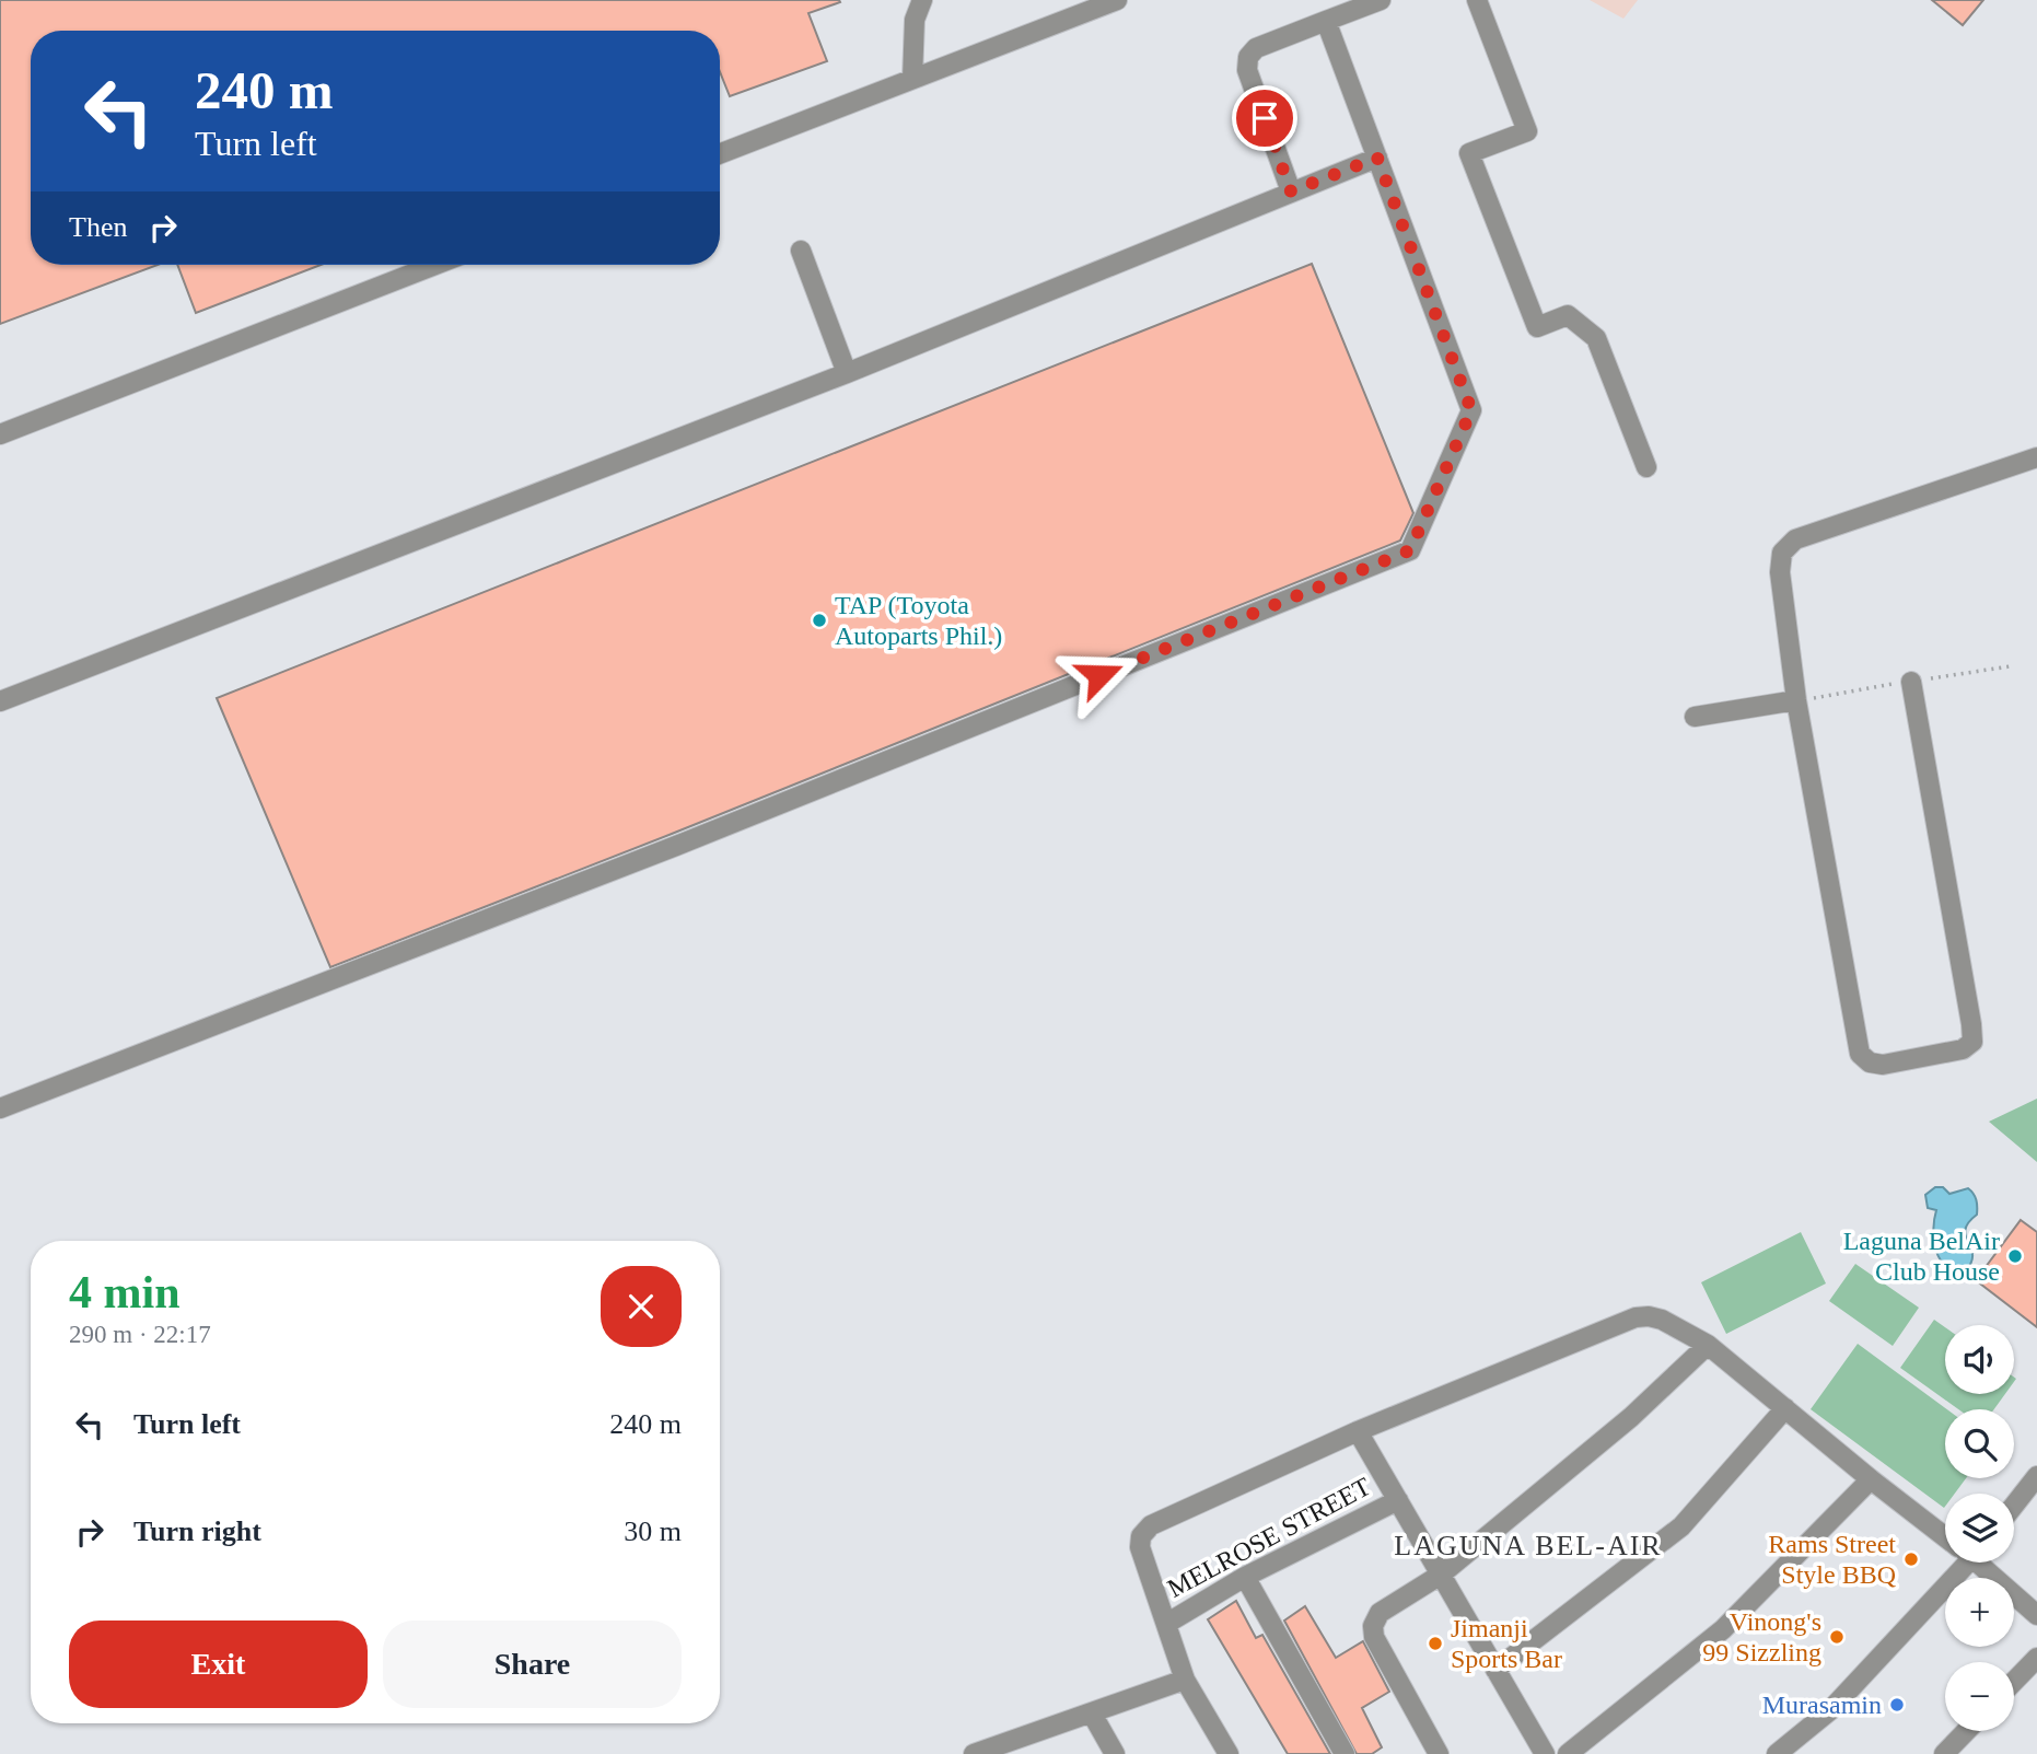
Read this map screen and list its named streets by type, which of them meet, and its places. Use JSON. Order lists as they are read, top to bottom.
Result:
{
  "streets": {
    "street": ["MELROSE STREET"]
  },
  "districts": ["LAGUNA BEL-AIR"],
  "places": [
    "TAP (Toyota Autoparts Phil.)",
    "Laguna BelAir Club House",
    "Rams Street Style BBQ",
    "Vinong's 99 Sizzling",
    "Jimanji Sports Bar",
    "Murasamin"
  ],
  "page": {
    "turn": ["240 m", "Turn left"],
    "then": "Then",
    "heading": ["4 min", "290 m · 22:17"],
    "map_buttons": ["+", "−"],
    "list": [
      {
        "name": "Turn left",
        "value": "240 m"
      },
      {
        "name": "Turn right",
        "value": "30 m"
      }
    ],
    "buttons": ["Exit", "Share"]
  }
}
